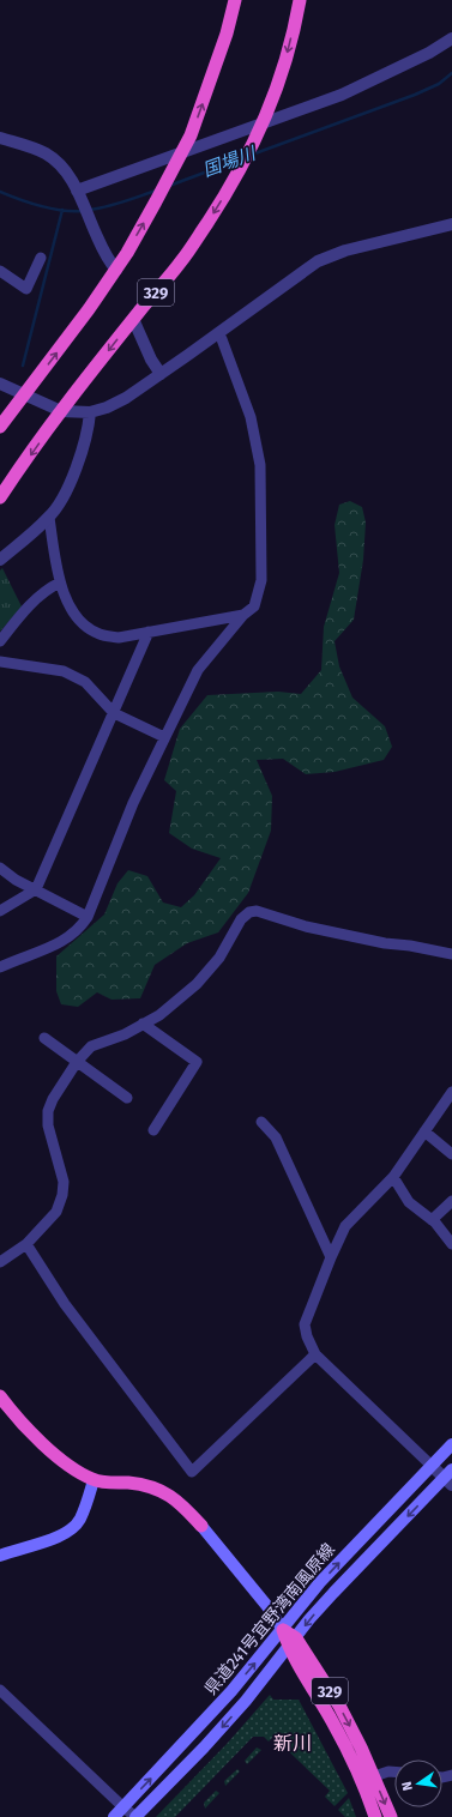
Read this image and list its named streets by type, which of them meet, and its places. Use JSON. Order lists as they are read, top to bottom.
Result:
{
  "streets": {
    "highway": ["329"],
    "main road": ["県道241号宜野湾南風原線"]
  },
  "crossings": [
    ["329", "県道241号宜野湾南風原線"]
  ],
  "districts": ["新川"],
  "water": ["国場川"],
  "north": "left"
}
